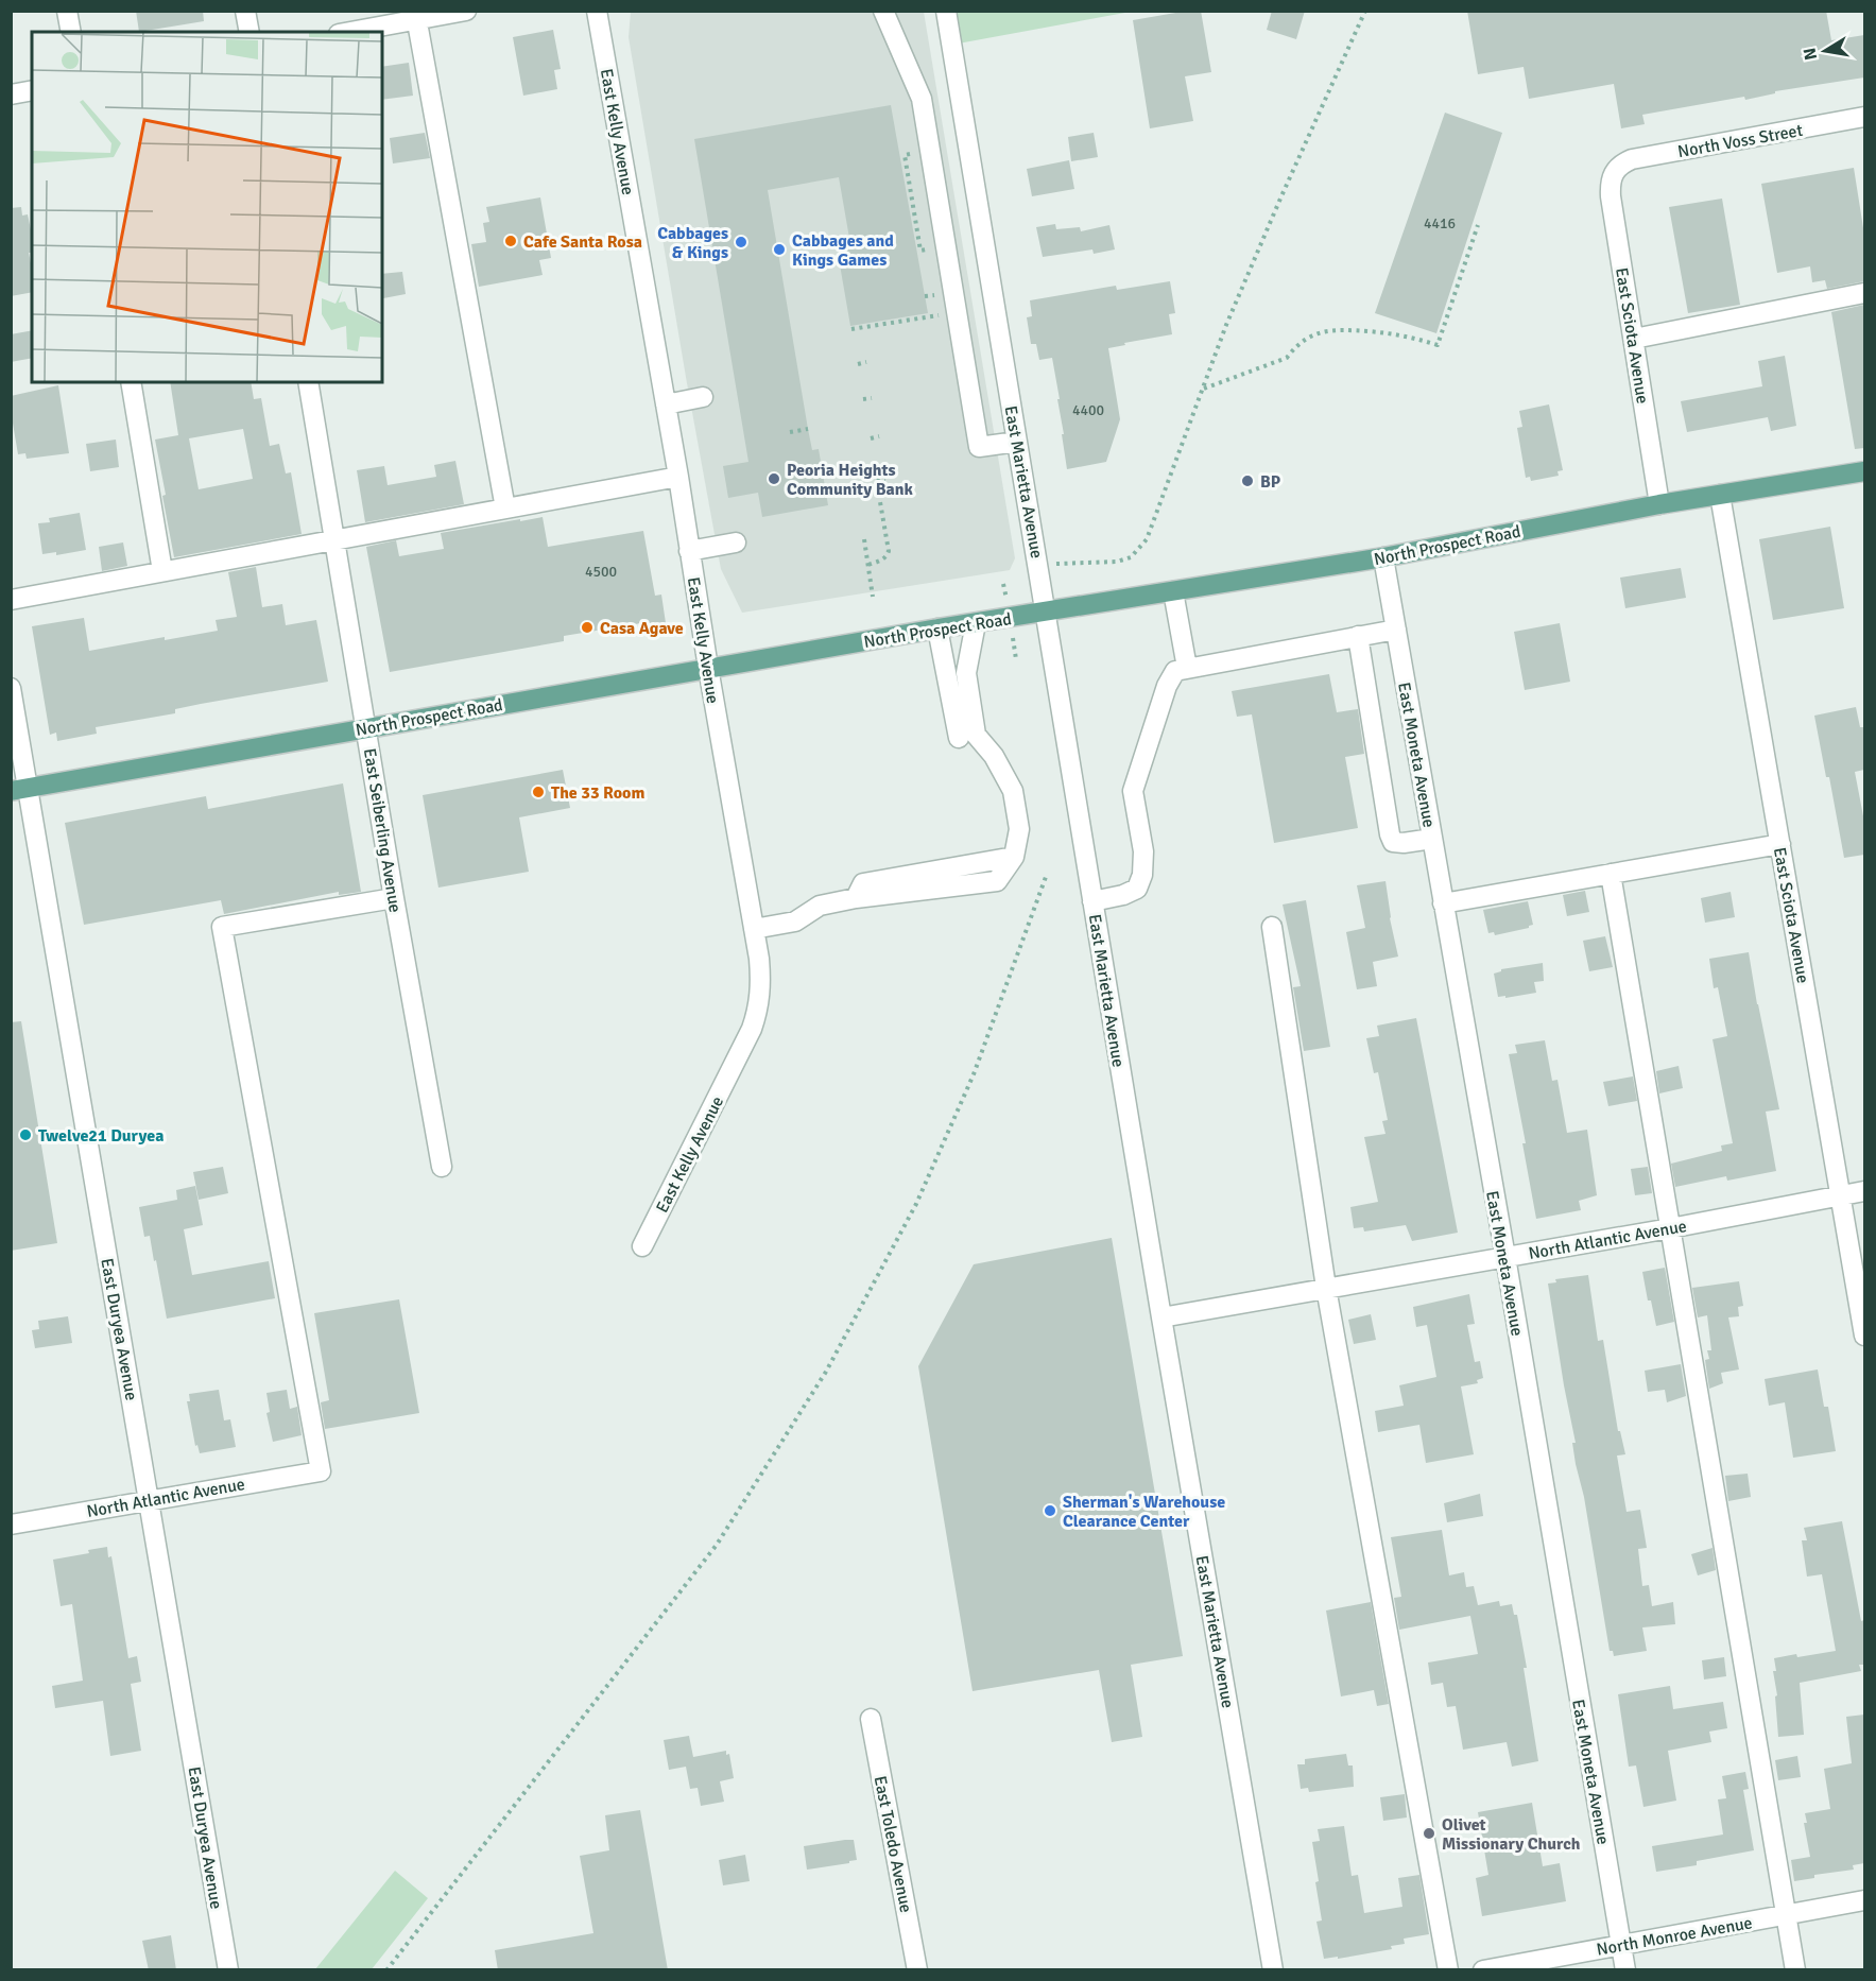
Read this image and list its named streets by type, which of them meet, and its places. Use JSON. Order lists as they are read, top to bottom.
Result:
{
  "streets": {
    "main road": ["North Prospect Road"],
    "street": [
      "East Kelly Avenue",
      "North Voss Street",
      "East Sciota Avenue",
      "East Marietta Avenue",
      "East Moneta Avenue",
      "East Seiberling Avenue",
      "North Atlantic Avenue",
      "East Duryea Avenue",
      "East Toledo Avenue",
      "North Monroe Avenue"
    ]
  },
  "crossings": [
    ["East Kelly Avenue", "North Prospect Road"],
    ["North Voss Street", "East Sciota Avenue"],
    ["East Sciota Avenue", "North Prospect Road"],
    ["East Sciota Avenue", "North Atlantic Avenue"],
    ["East Marietta Avenue", "North Prospect Road"],
    ["East Marietta Avenue", "North Atlantic Avenue"],
    ["North Prospect Road", "East Moneta Avenue"],
    ["North Prospect Road", "East Seiberling Avenue"],
    ["North Prospect Road", "East Duryea Avenue"],
    ["East Moneta Avenue", "North Atlantic Avenue"],
    ["East Moneta Avenue", "North Monroe Avenue"],
    ["East Seiberling Avenue", "North Atlantic Avenue"],
    ["North Atlantic Avenue", "East Duryea Avenue"]
  ],
  "places": [
    "Cafe Santa Rosa",
    "Cabbages & Kings",
    "Cabbages and Kings Games",
    "Peoria Heights Community Bank",
    "BP",
    "Casa Agave",
    "The 33 Room",
    "Twelve21 Duryea",
    "Sherman's Warehouse Clearance Center",
    "Olivet Missionary Church"
  ],
  "house_numbers": ["4416", "4400", "4500"],
  "north": "left"
}
